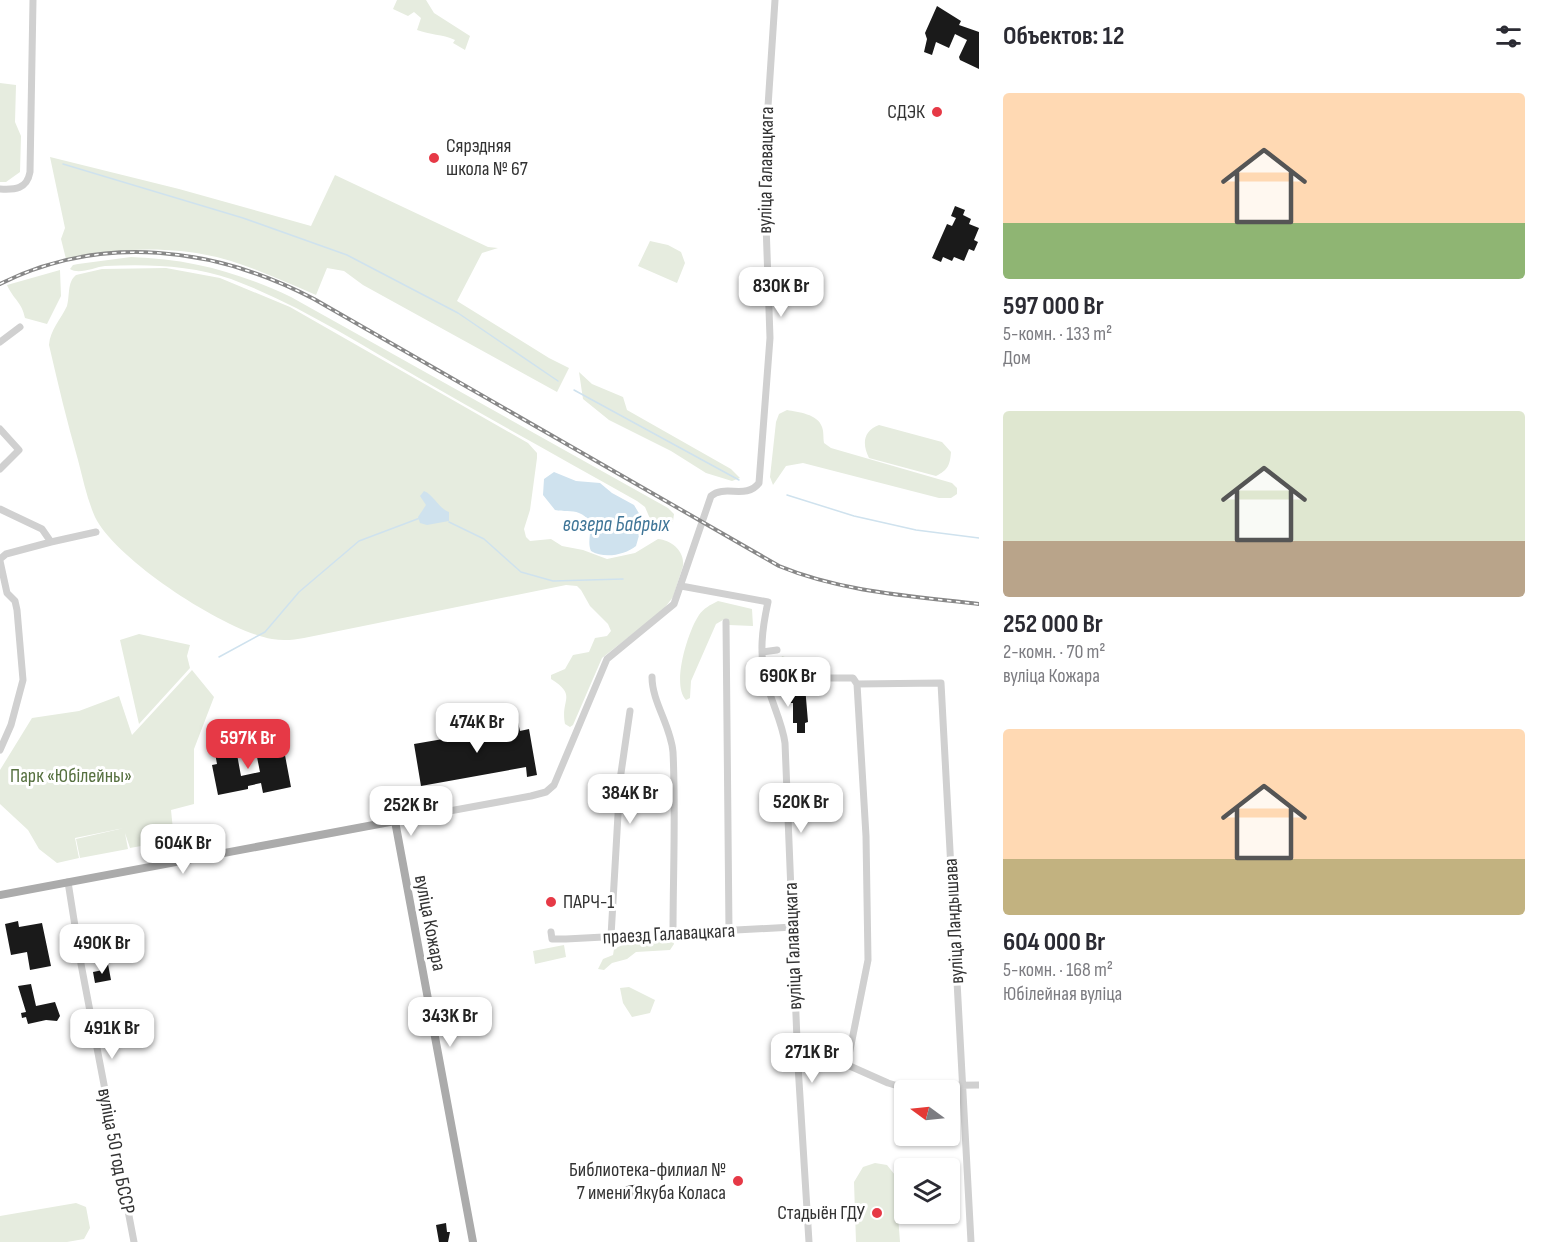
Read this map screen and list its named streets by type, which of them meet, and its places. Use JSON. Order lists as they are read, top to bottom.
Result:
{
  "streets": {
    "main road": ["вуліца Кожара"],
    "street": [
      "вуліца Галавацкага",
      "вуліца Ландышава",
      "праезд Галавацкага",
      "вуліца 50 год БССР"
    ]
  },
  "crossings": [
    ["вуліца Галавацкага", "праезд Галавацкага"]
  ],
  "water": ["возера Бабрых"],
  "parks": ["Парк «Юбілейны»"],
  "places": [
    "СДЭК",
    "Сярэдняя школа № 67",
    "ПАРЧ-1",
    "Библиотека-филиал № 7 имени Якуба Коласа",
    "Стадыён ГДУ"
  ],
  "north": "left",
  "page": {
    "heading": "Объектов: 12",
    "list": [
      {
        "name": "597 000 Br",
        "note": "5-комн. · 133 m² · Дом"
      },
      {
        "name": "252 000 Br",
        "note": "2-комн. · 70 m² · вуліца Кожара"
      },
      {
        "name": "604 000 Br",
        "note": "5-комн. · 168 m² · Юбілейная вуліца"
      }
    ],
    "price": [
      "830K Br",
      "690K Br",
      "474K Br",
      "597K Br",
      "384K Br",
      "520K Br",
      "252K Br",
      "604K Br",
      "490K Br",
      "343K Br",
      "491K Br",
      "271K Br"
    ]
  }
}
